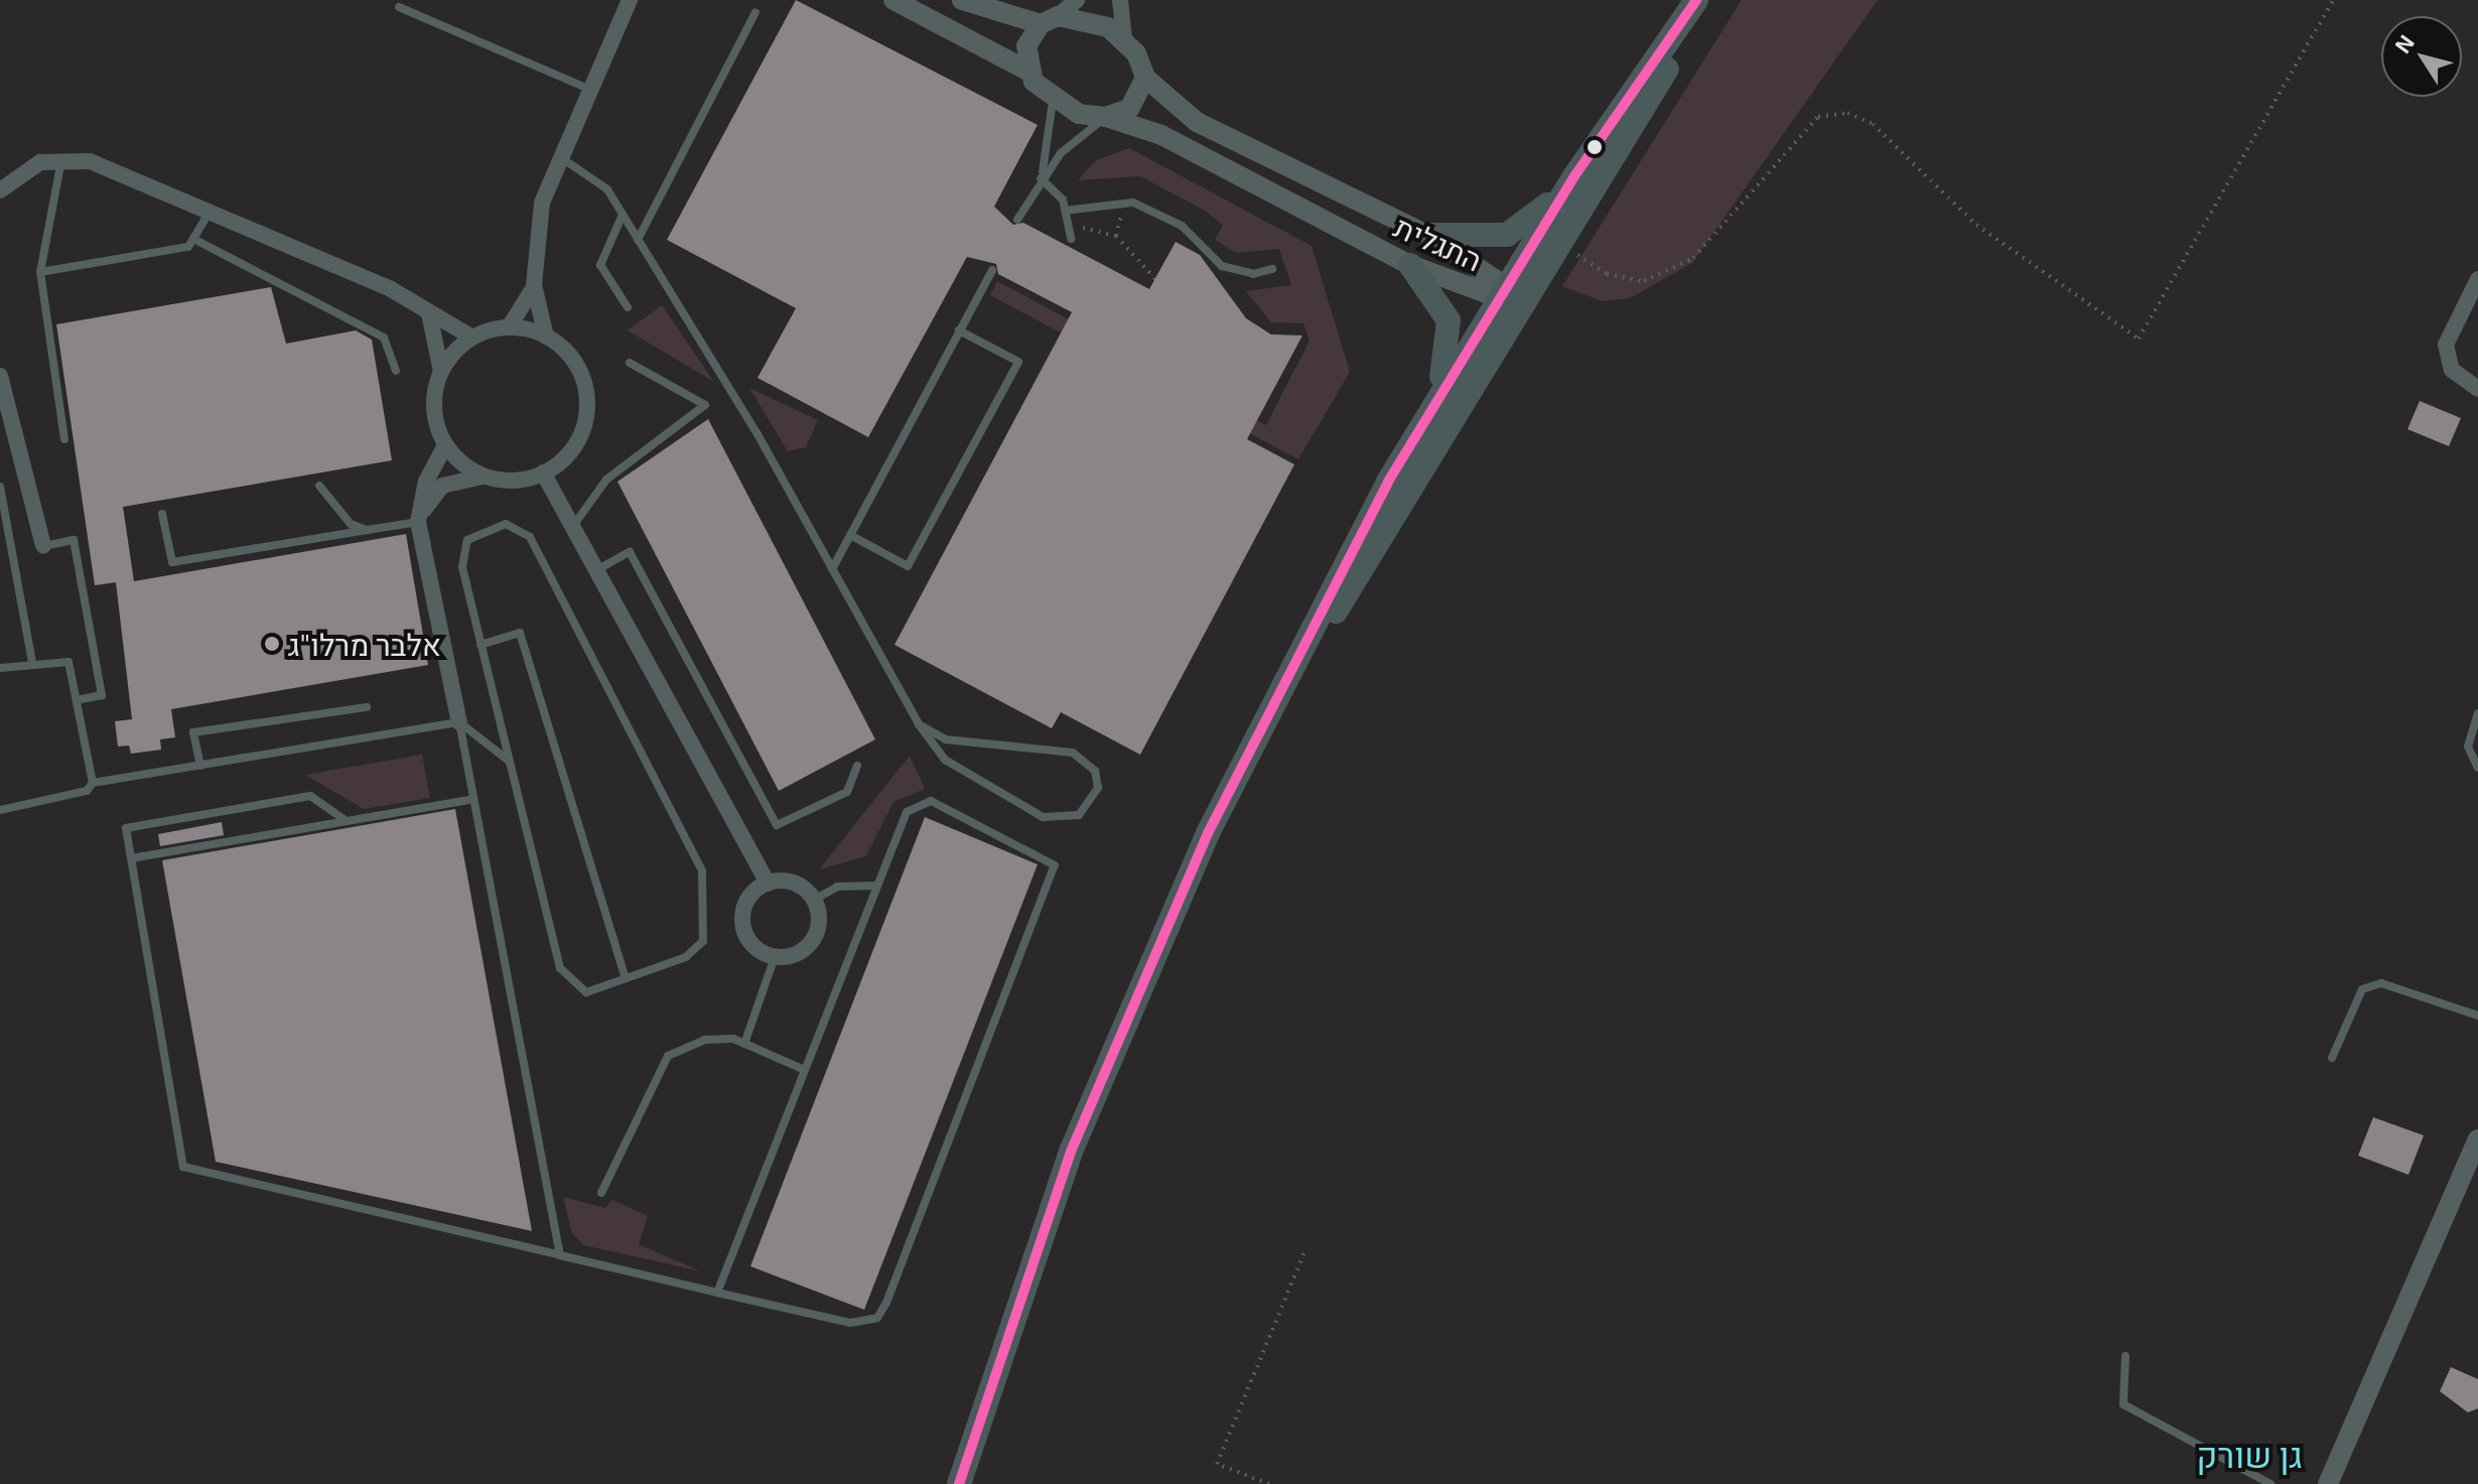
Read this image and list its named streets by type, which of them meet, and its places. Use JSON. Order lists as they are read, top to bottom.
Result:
{
  "streets": {
    "street": ["התגלית"]
  },
  "districts": ["גן שורק"],
  "places": ["אלבר מרלו\"ג"],
  "north": "top left"
}
